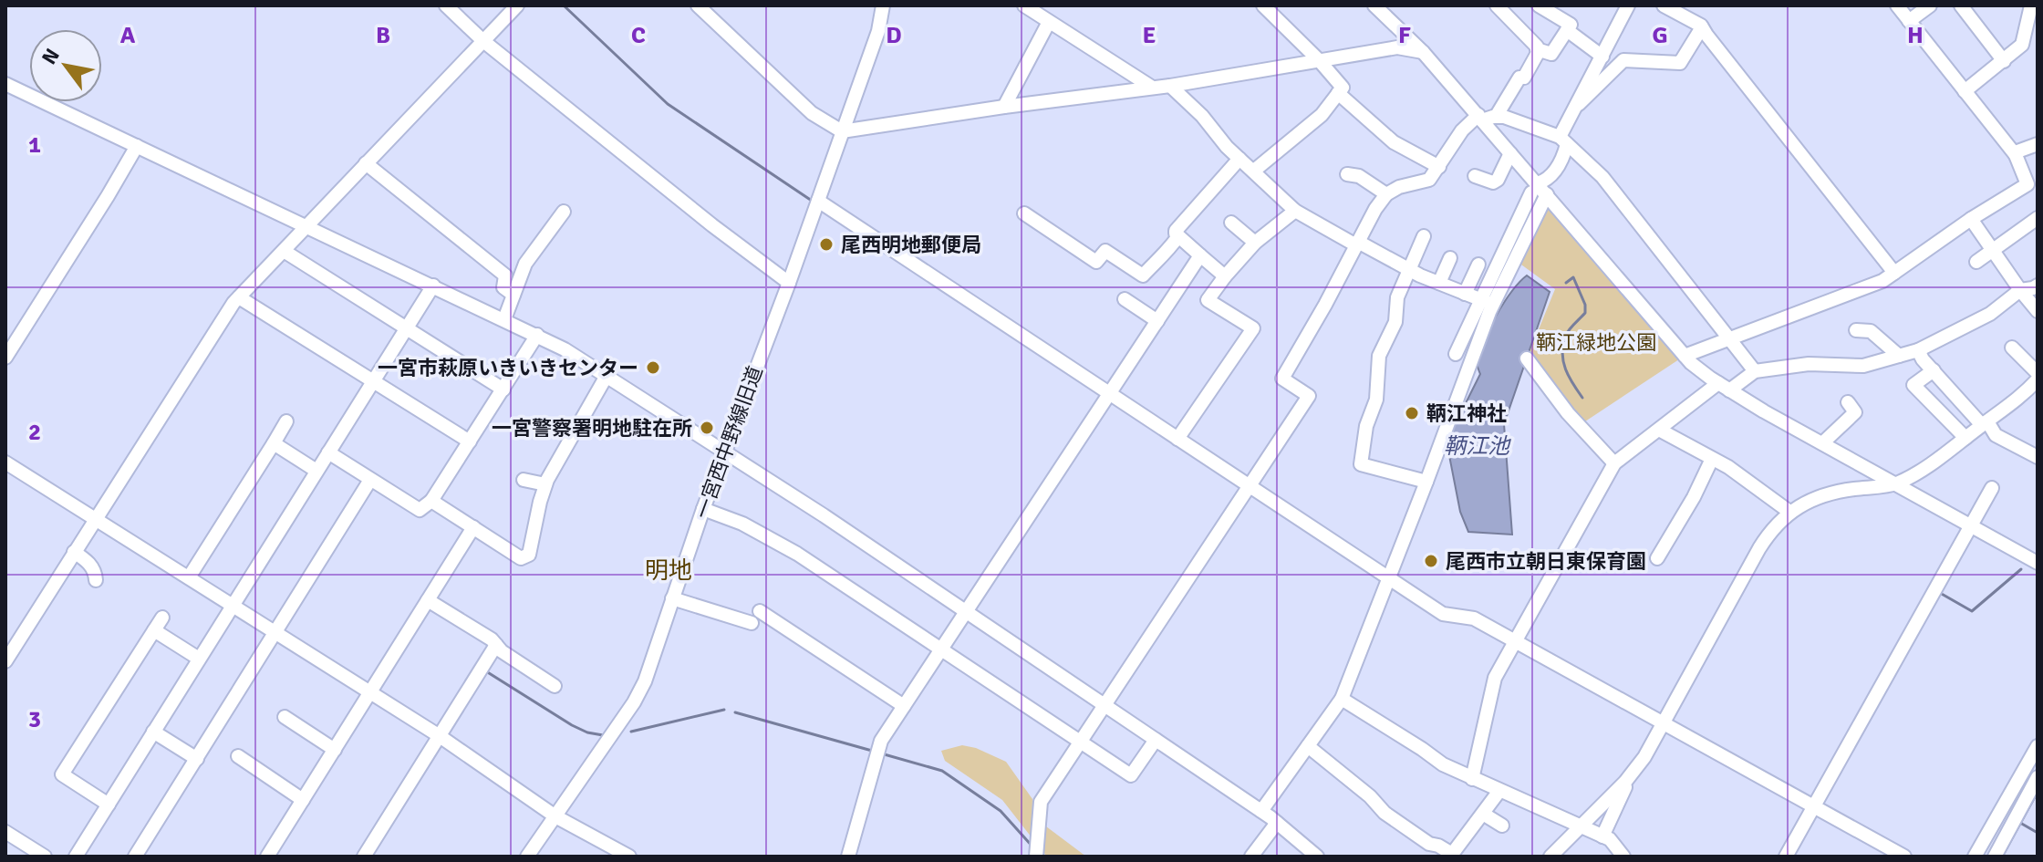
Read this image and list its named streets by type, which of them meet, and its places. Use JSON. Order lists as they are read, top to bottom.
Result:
{
  "streets": {
    "street": ["一宮西中野線旧道"]
  },
  "districts": ["明地"],
  "water": ["鞆江池"],
  "parks": ["鞆江緑地公園"],
  "places": [
    "尾西明地郵便局",
    "一宮市萩原いきいきセンター",
    "鞆江神社",
    "一宮警察署明地駐在所",
    "尾西市立朝日東保育園"
  ],
  "north": "top left",
  "grid": {
    "columns": [
      "A",
      "B",
      "C",
      "D",
      "E",
      "F",
      "G",
      "H"
    ],
    "rows": ["1", "2", "3"]
  }
}
